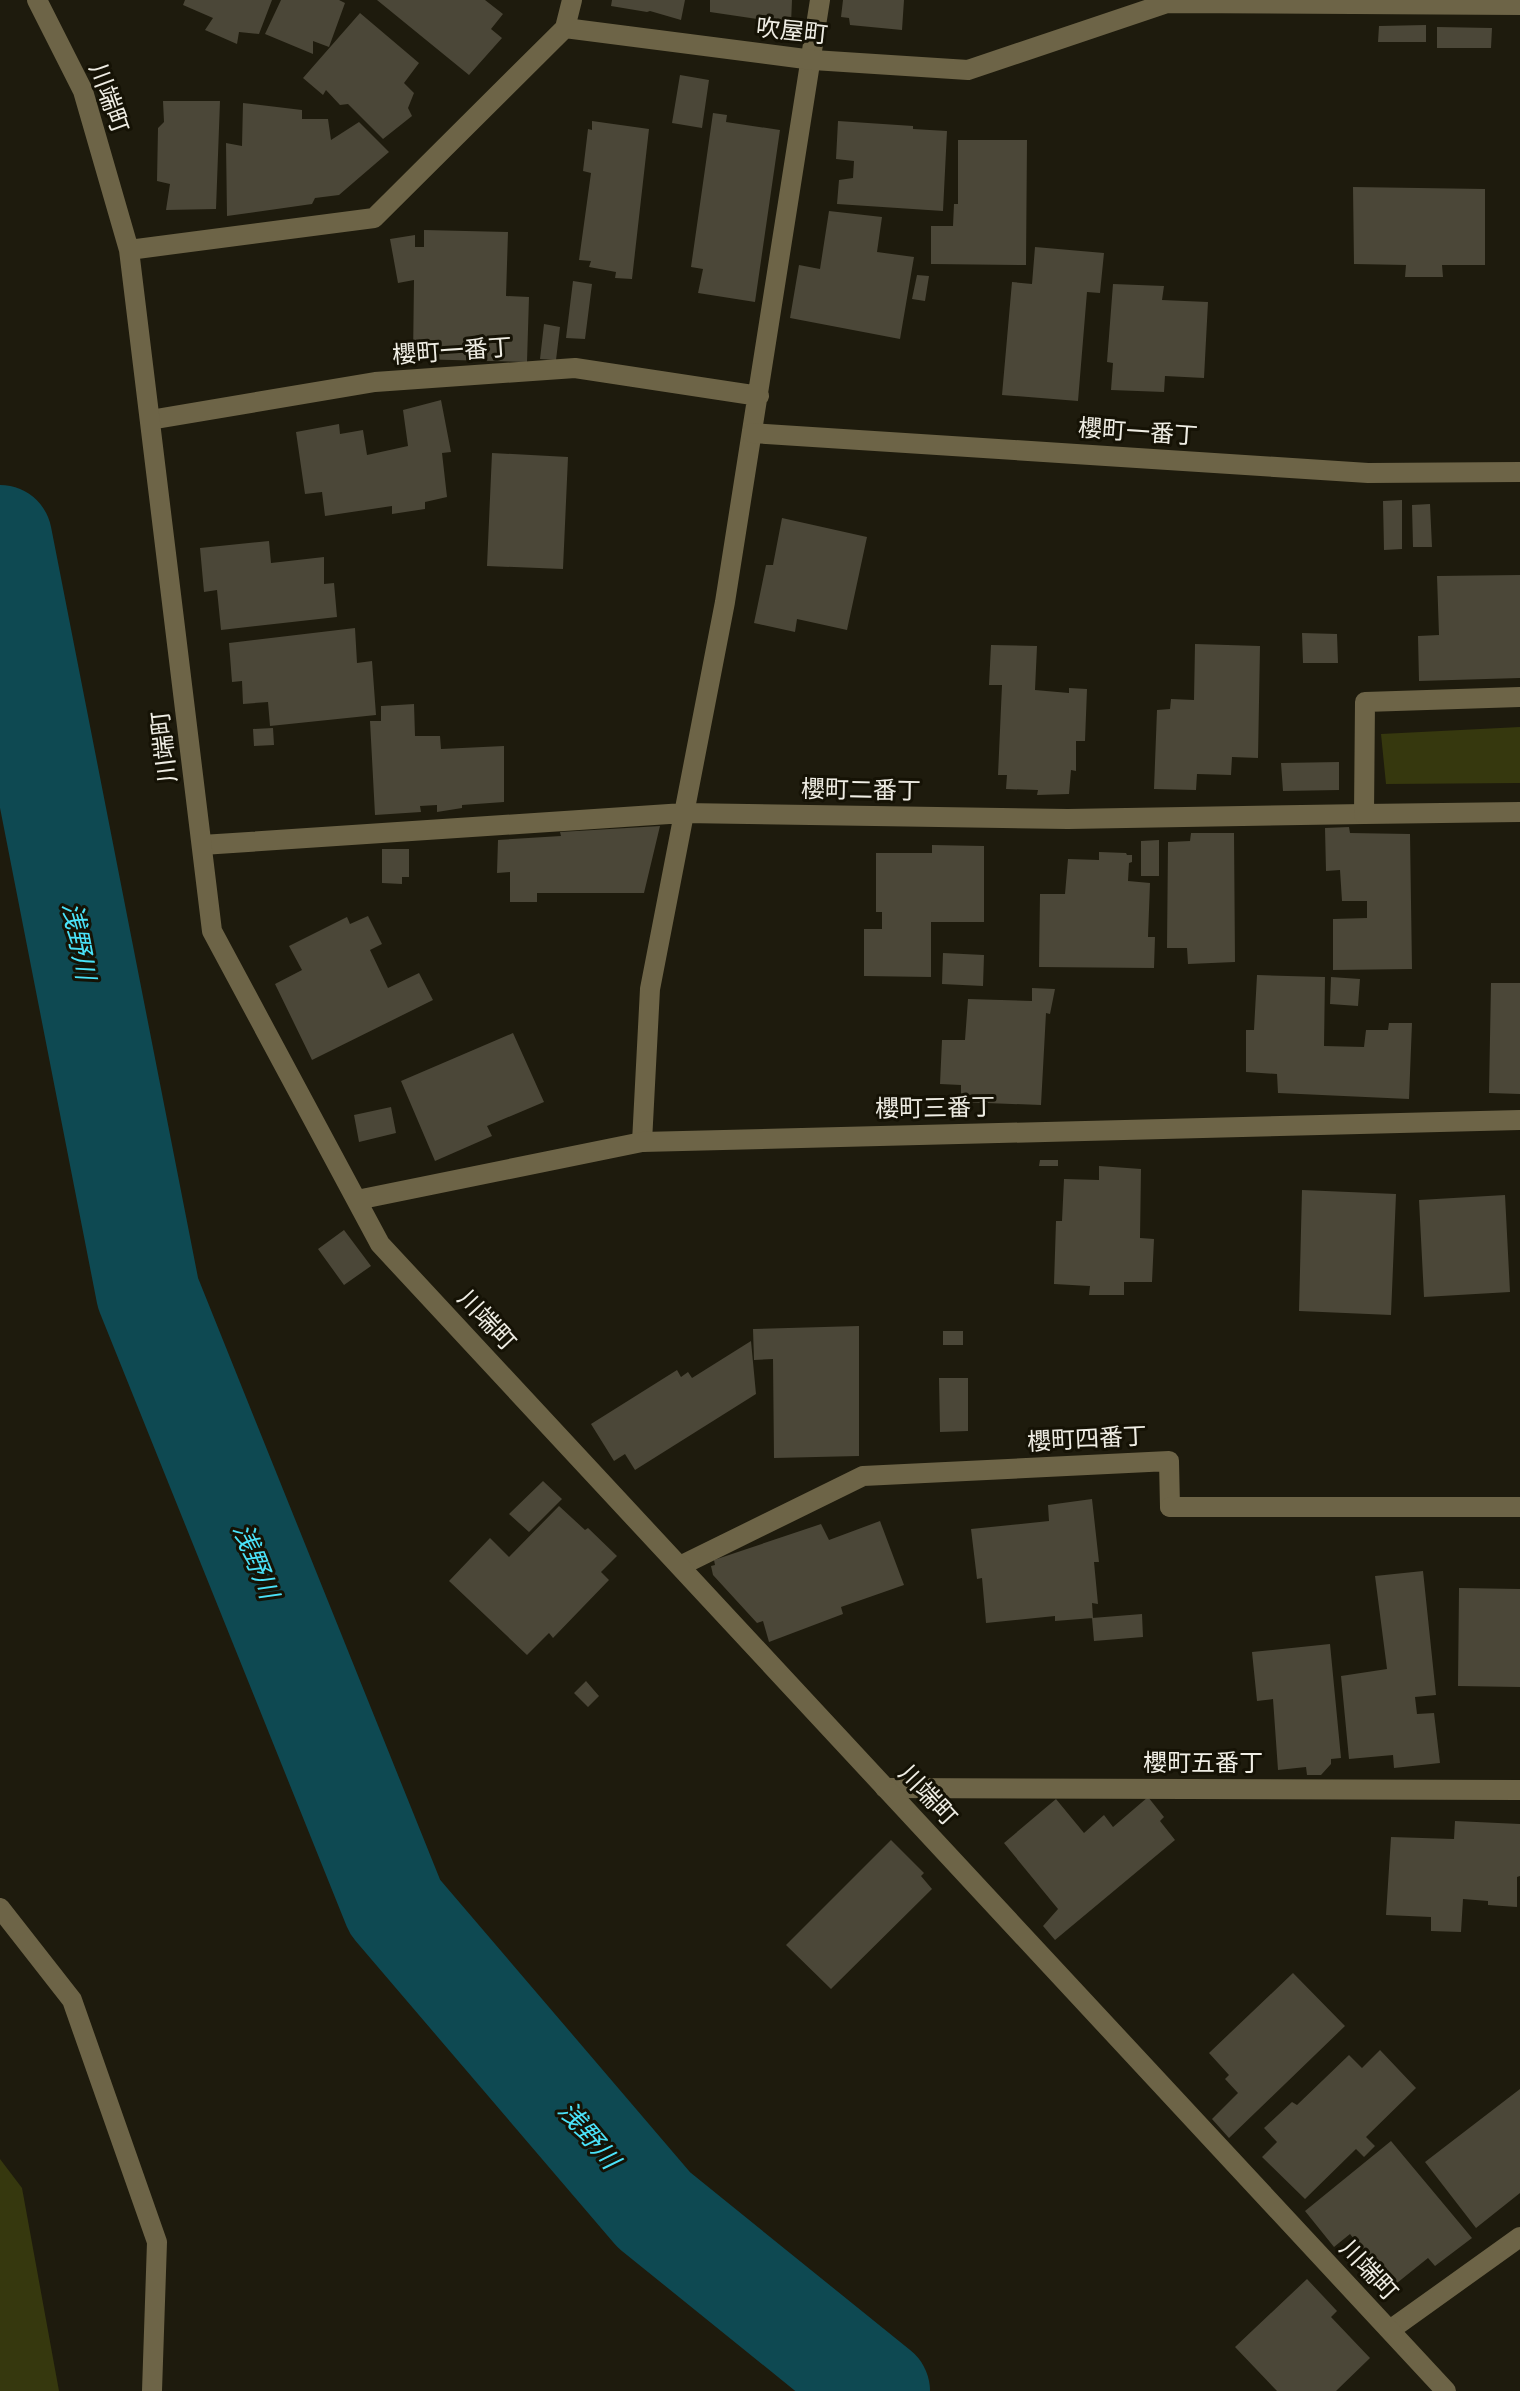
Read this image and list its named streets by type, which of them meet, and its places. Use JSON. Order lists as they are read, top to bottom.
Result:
{
  "streets": {
    "street": [
      "吹屋町",
      "川端町",
      "櫻町一番丁",
      "櫻町二番丁",
      "櫻町三番丁",
      "櫻町四番丁",
      "櫻町五番丁"
    ]
  },
  "crossings": [
    ["川端町", "櫻町一番丁"],
    ["川端町", "櫻町二番丁"],
    ["川端町", "櫻町三番丁"],
    ["川端町", "櫻町四番丁"],
    ["川端町", "櫻町五番丁"]
  ],
  "water": ["浅野川"]
}
